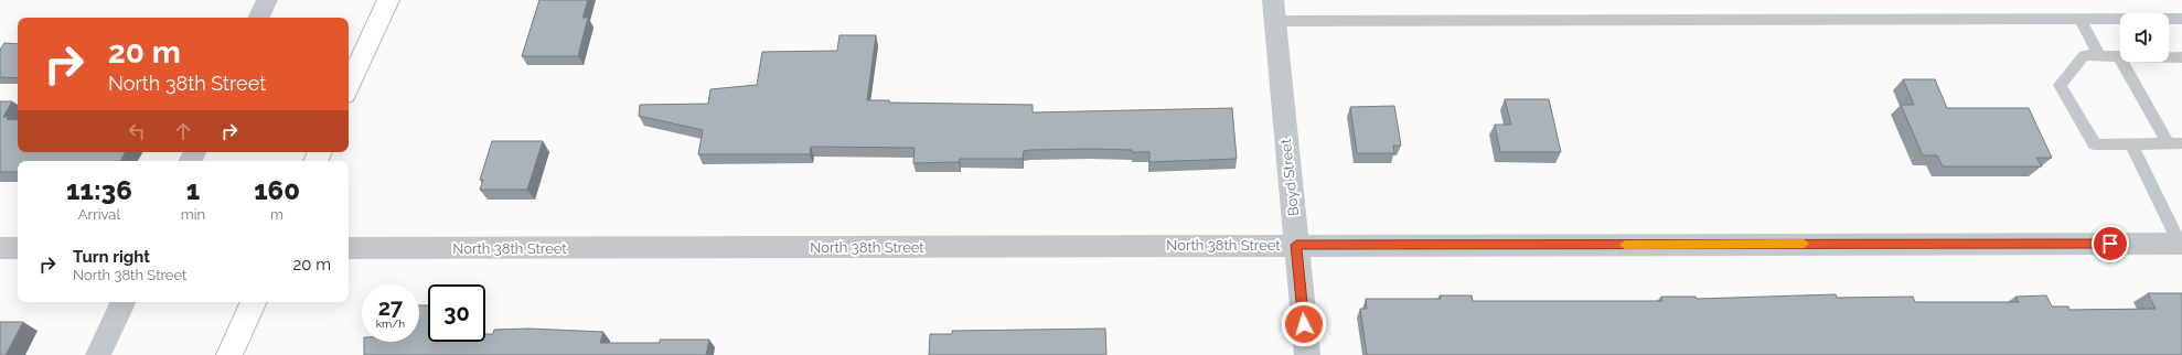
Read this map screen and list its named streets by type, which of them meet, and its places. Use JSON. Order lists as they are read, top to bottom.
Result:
{
  "streets": {
    "street": ["Boyd Street", "North 38th Street"]
  },
  "crossings": [
    ["Boyd Street", "North 38th Street"]
  ],
  "page": {
    "turn": ["20 m", "North 38th Street"],
    "eta": [
      "11:36",
      "Arrival",
      "1",
      "min",
      "160",
      "m"
    ],
    "list": [
      {
        "name": "Turn right",
        "note": "North 38th Street",
        "value": "20 m"
      }
    ],
    "speed": "27 km/h",
    "limit": "30"
  }
}
